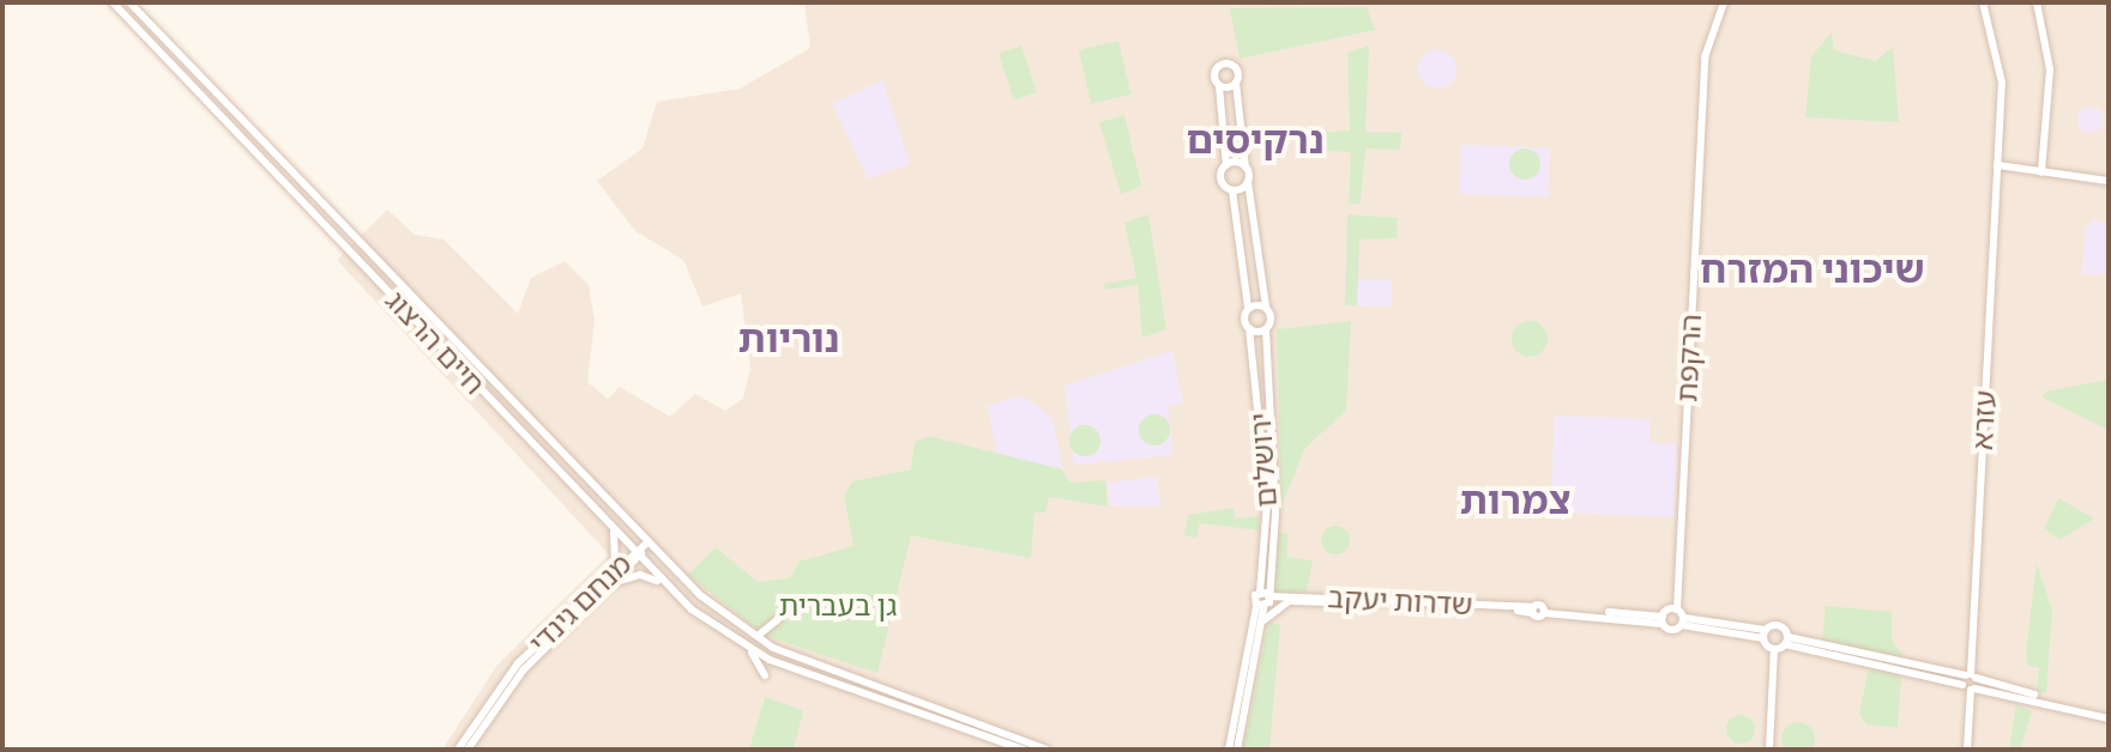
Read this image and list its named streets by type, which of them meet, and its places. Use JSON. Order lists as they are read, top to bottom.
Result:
{
  "streets": {
    "street": [
      "חיים הרצוג",
      "הרקפת",
      "עזרא",
      "ירושלים",
      "שדרות יעקב",
      "מנחם גינדי"
    ]
  },
  "crossings": [
    ["חיים הרצוג", "מנחם גינדי"],
    ["ירושלים", "שדרות יעקב"]
  ],
  "districts": [
    "נרקיסים",
    "שיכוני המזרח",
    "נוריות",
    "צמרות"
  ],
  "parks": ["גן בעברית"]
}
